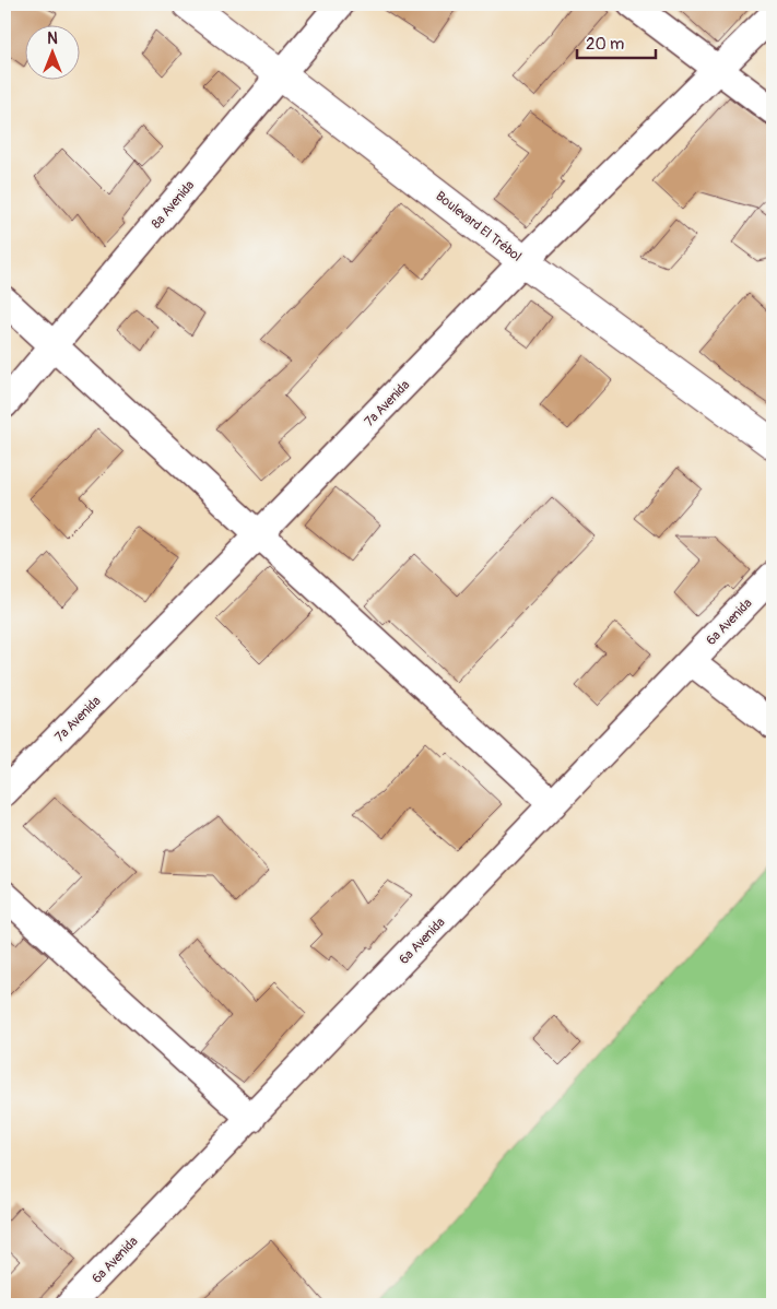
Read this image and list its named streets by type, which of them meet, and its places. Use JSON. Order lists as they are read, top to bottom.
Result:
{
  "streets": {
    "main road": ["Boulevard El Trébol"],
    "street": ["8a Avenida", "7a Avenida", "6a Avenida"]
  },
  "crossings": [
    ["8a Avenida", "Boulevard El Trébol"],
    ["Boulevard El Trébol", "7a Avenida"]
  ],
  "scale_bar": "20 m",
  "north": "top"
}
